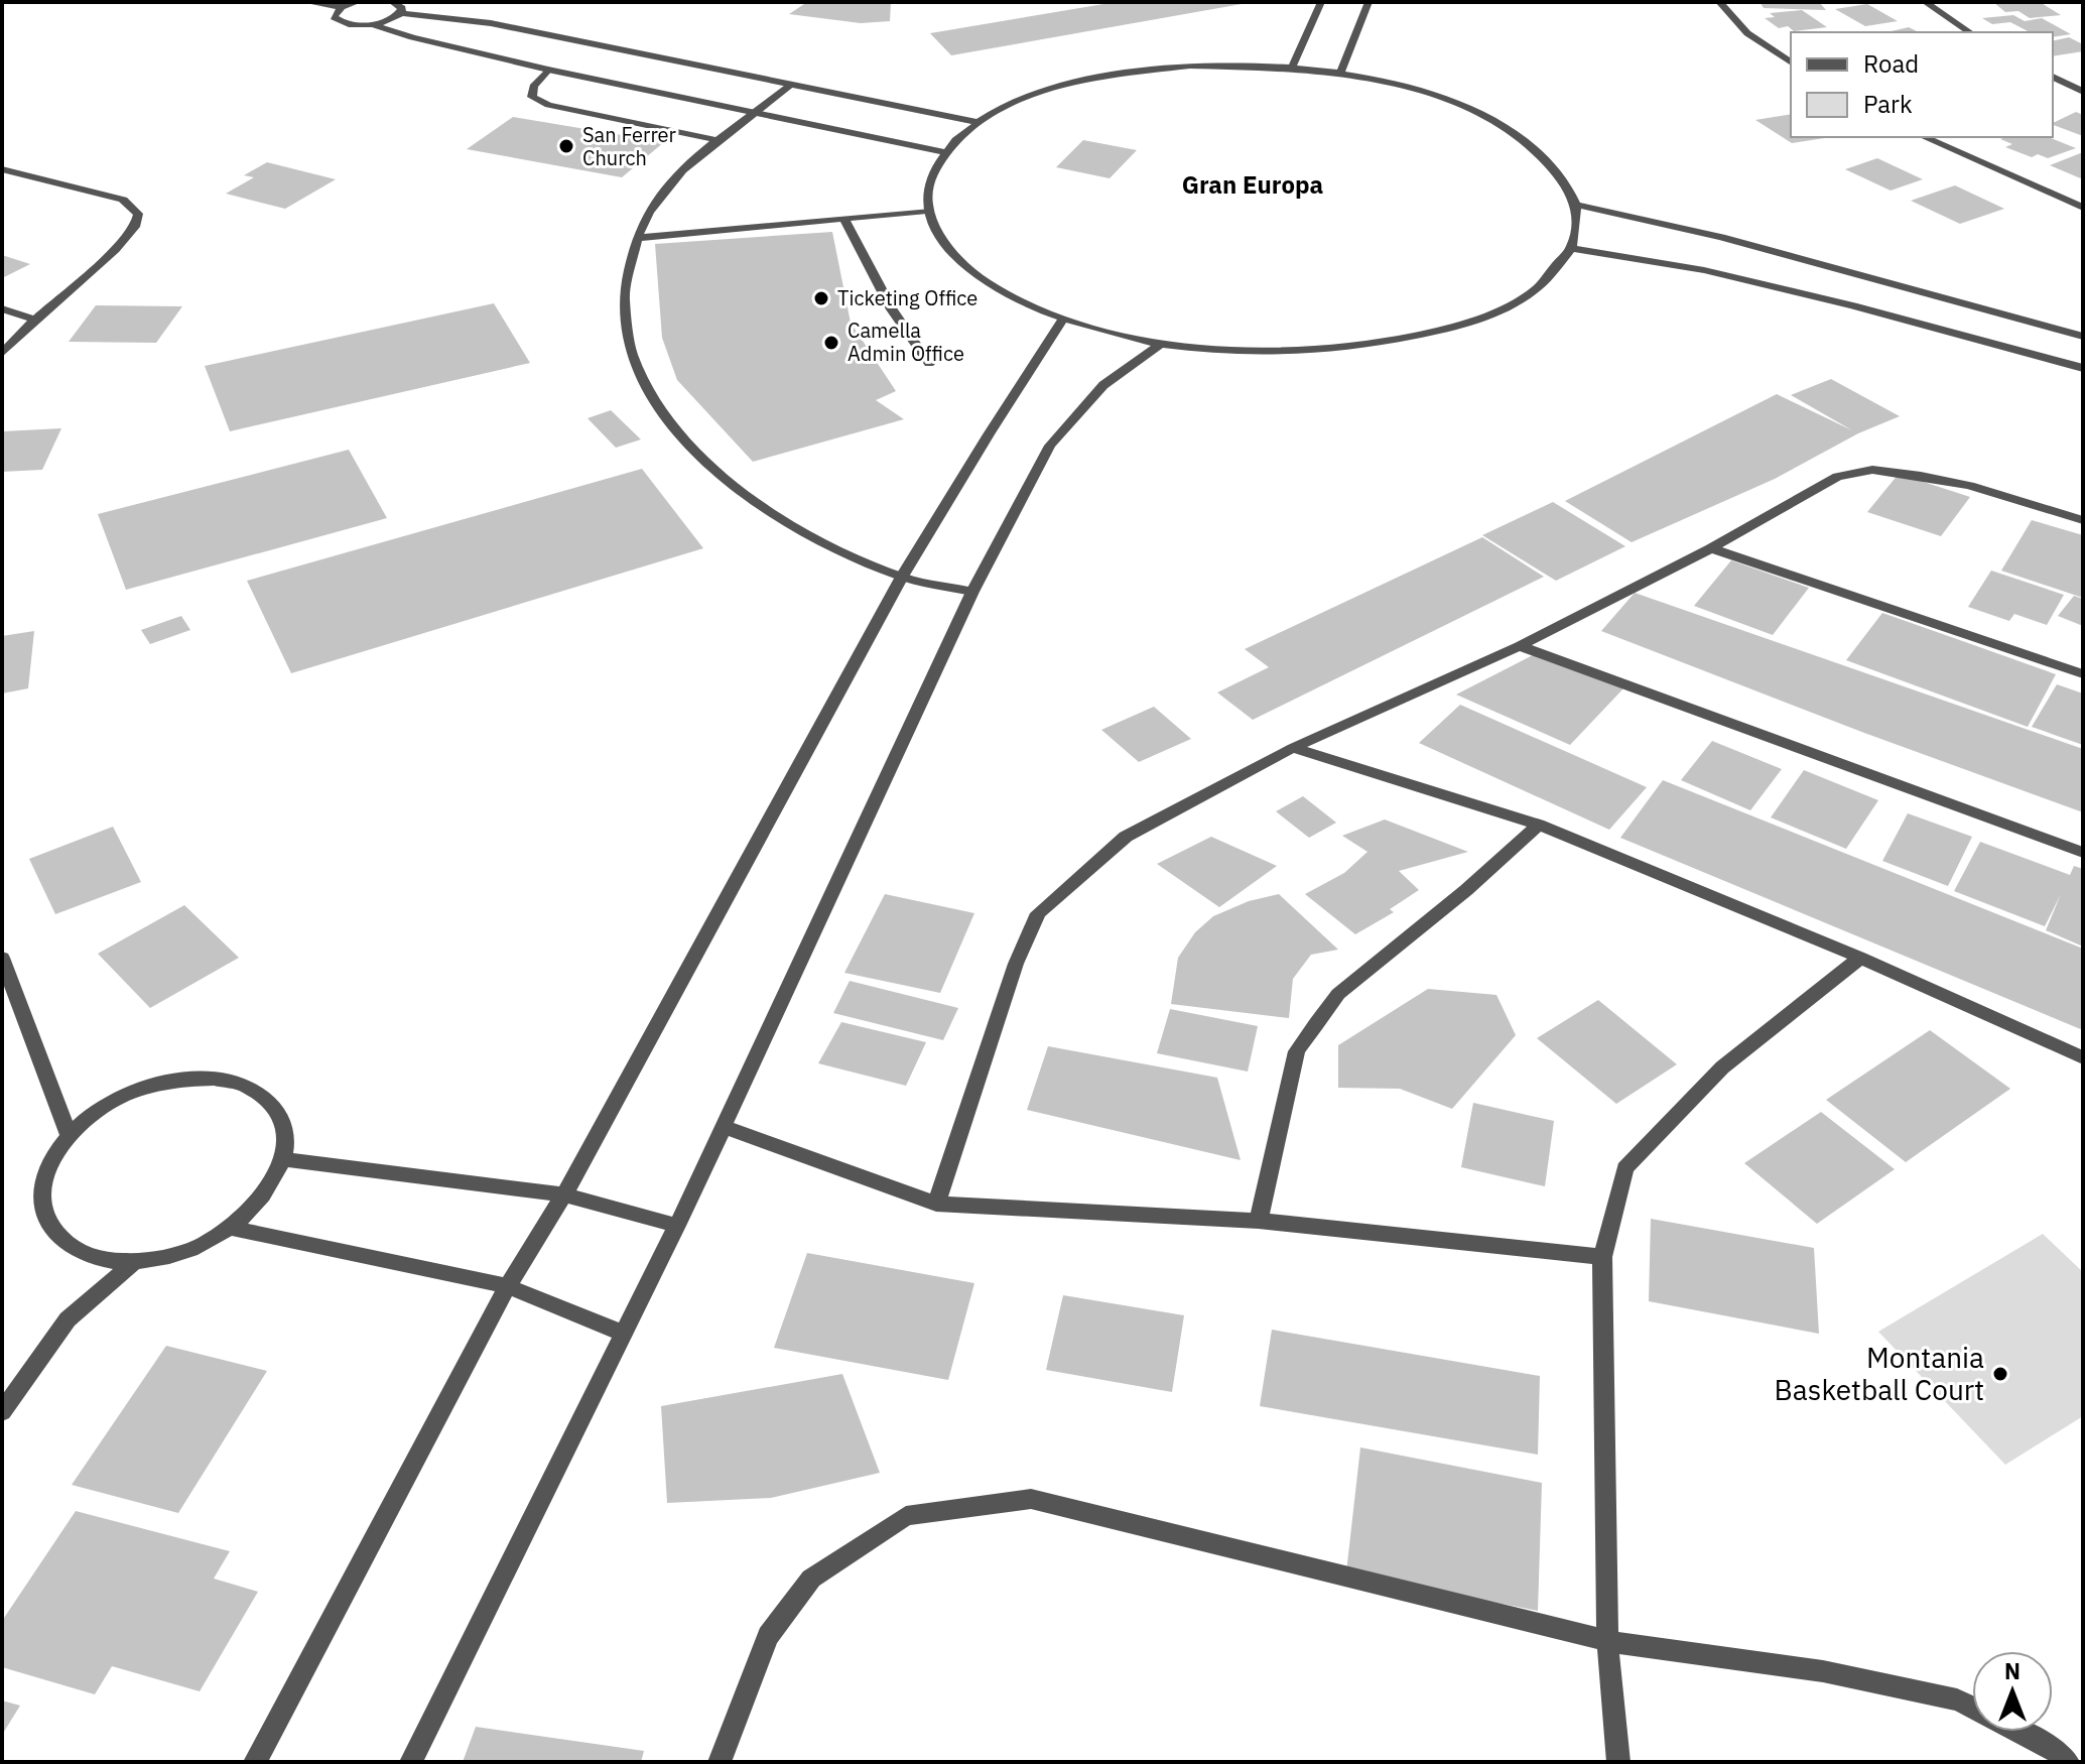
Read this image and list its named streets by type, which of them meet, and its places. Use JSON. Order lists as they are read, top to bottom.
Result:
{
  "districts": ["Gran Europa"],
  "places": [
    "San Ferrer Church",
    "Ticketing Office",
    "Camella Admin Office",
    "Montania Basketball Court"
  ],
  "legend": ["Road", "Park"],
  "north": "top"
}
